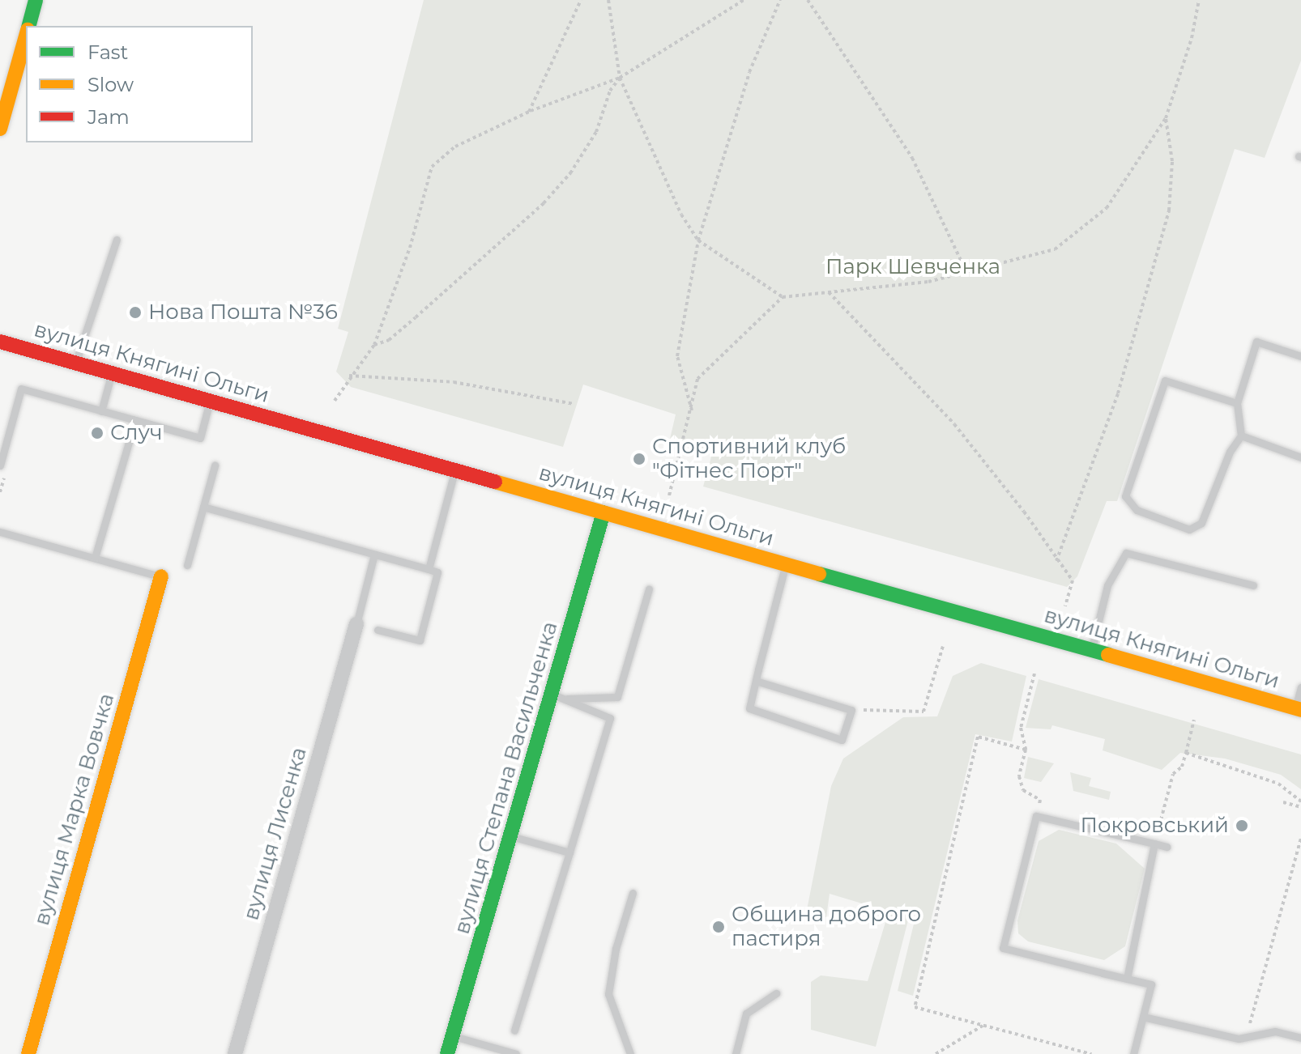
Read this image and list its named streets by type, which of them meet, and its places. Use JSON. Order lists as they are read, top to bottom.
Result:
{
  "streets": {
    "street": [
      "вулиця Княгині Ольги",
      "вулиця Степана Васильченка",
      "вулиця Марка Вовчка",
      "вулиця Лисенка"
    ]
  },
  "crossings": [
    ["вулиця Княгині Ольги", "вулиця Степана Васильченка"]
  ],
  "parks": ["Парк Шевченка"],
  "places": [
    "Нова Пошта №36",
    "Случ",
    "Спортивний клуб \"Фітнес Порт\"",
    "Покровський",
    "Община доброго пастиря"
  ],
  "legend": ["Fast", "Slow", "Jam"]
}
